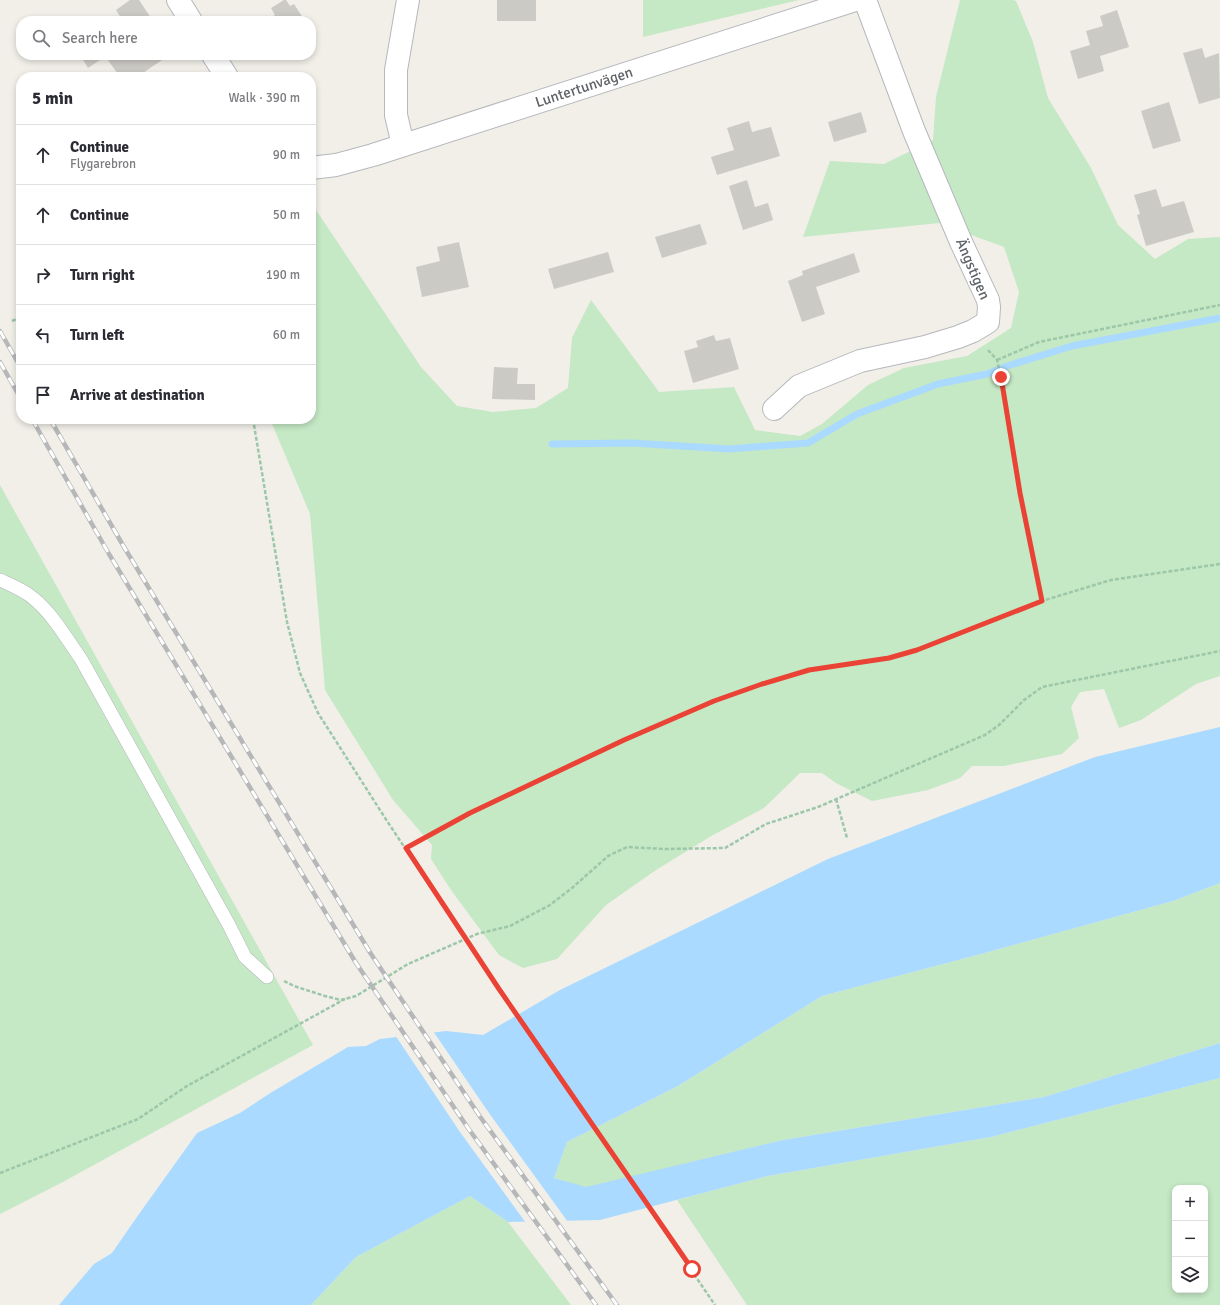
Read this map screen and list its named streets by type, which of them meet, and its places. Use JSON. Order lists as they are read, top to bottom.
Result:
{
  "streets": {
    "street": ["Luntertunvägen", "Ängstigen"]
  },
  "page": {
    "search": "Search here",
    "heading": ["5 min", "Walk · 390 m"],
    "list": [
      ["Continue", "Flygarebron", "90 m"],
      ["Continue", "50 m"],
      ["Turn right", "190 m"],
      ["Turn left", "60 m"],
      "Arrive at destination"
    ],
    "map_buttons": ["+", "−"]
  }
}
